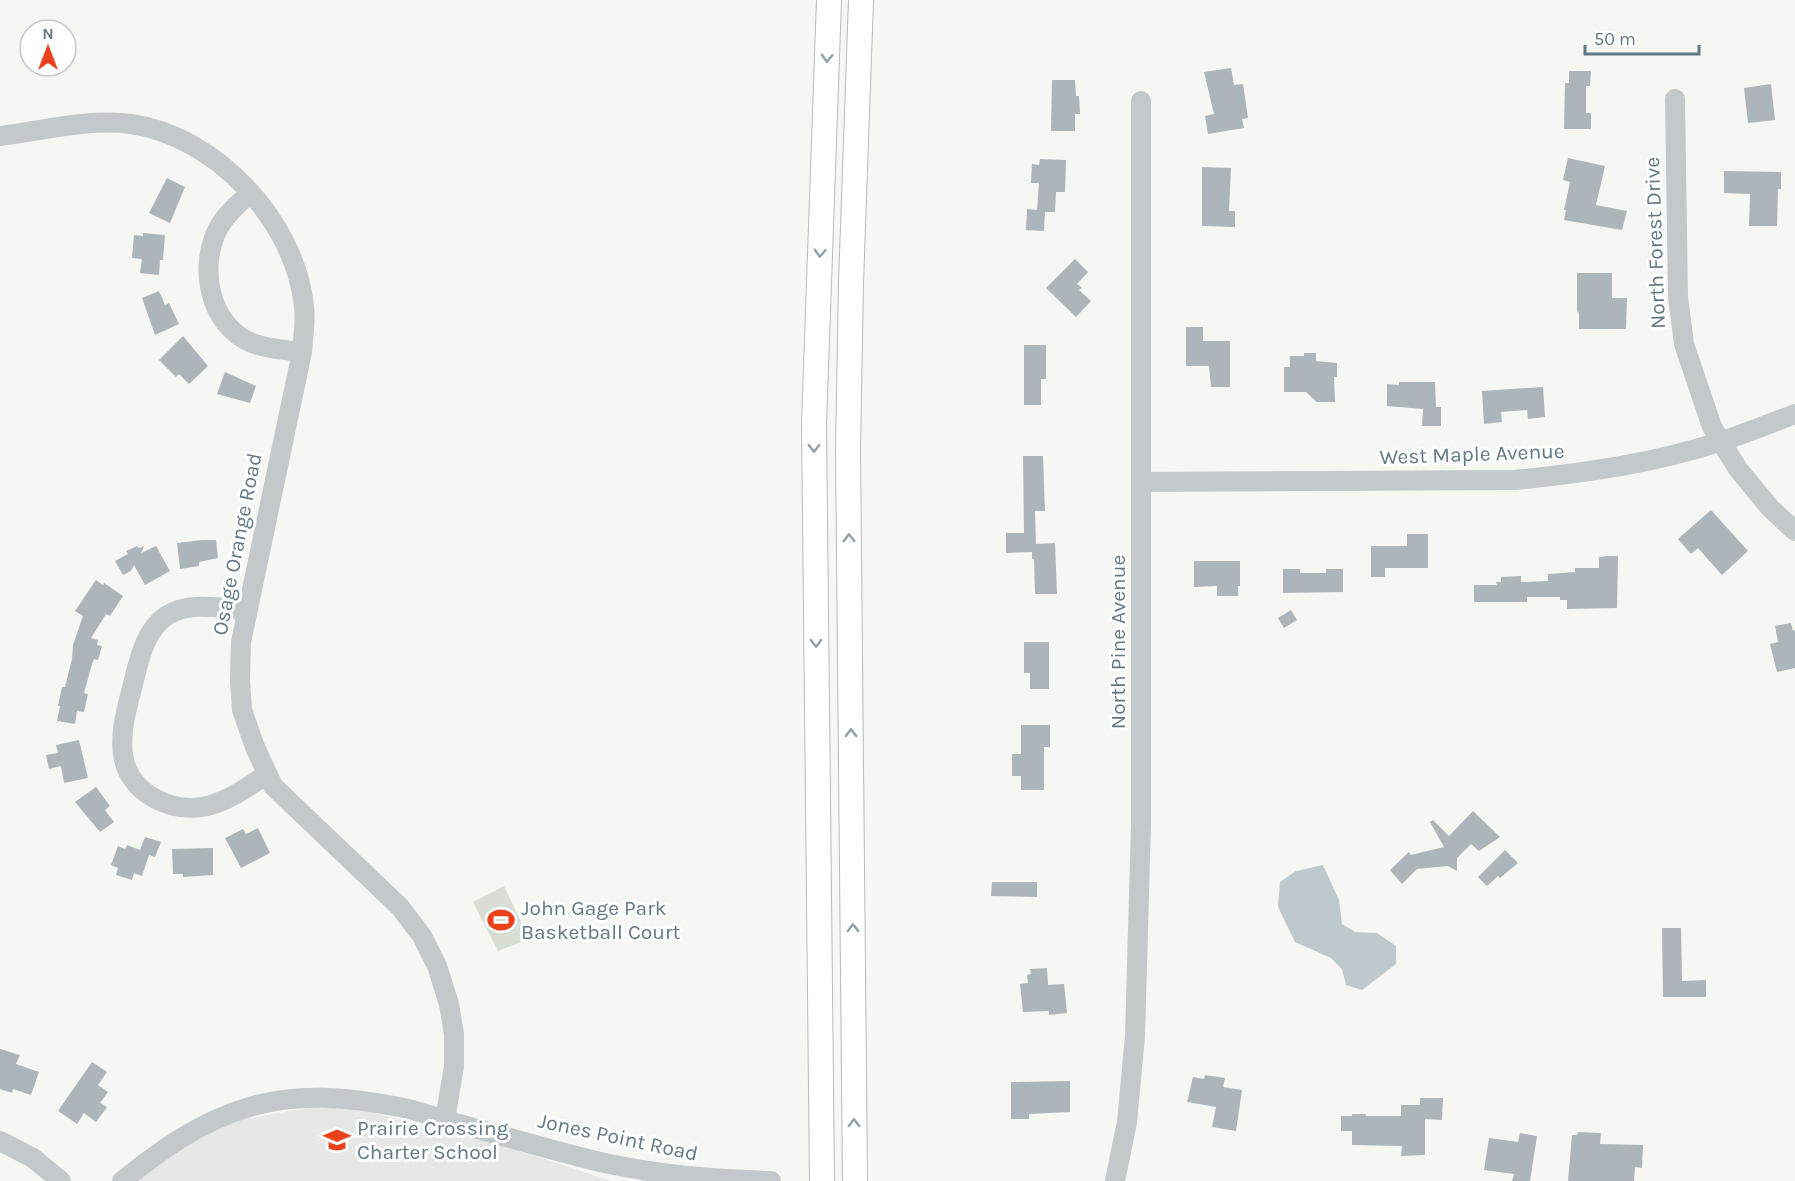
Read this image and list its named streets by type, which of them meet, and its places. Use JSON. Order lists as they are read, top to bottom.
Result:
{
  "streets": {
    "street": [
      "North Forest Drive",
      "West Maple Avenue",
      "Osage Orange Road",
      "North Pine Avenue",
      "Jones Point Road"
    ]
  },
  "crossings": [
    ["North Forest Drive", "West Maple Avenue"],
    ["West Maple Avenue", "North Pine Avenue"],
    ["Osage Orange Road", "Jones Point Road"]
  ],
  "places": {
    "sports": ["John Gage Park Basketball Court"],
    "school or university": ["Prairie Crossing Charter School"]
  },
  "scale_bar": "50 m",
  "north": "top"
}
